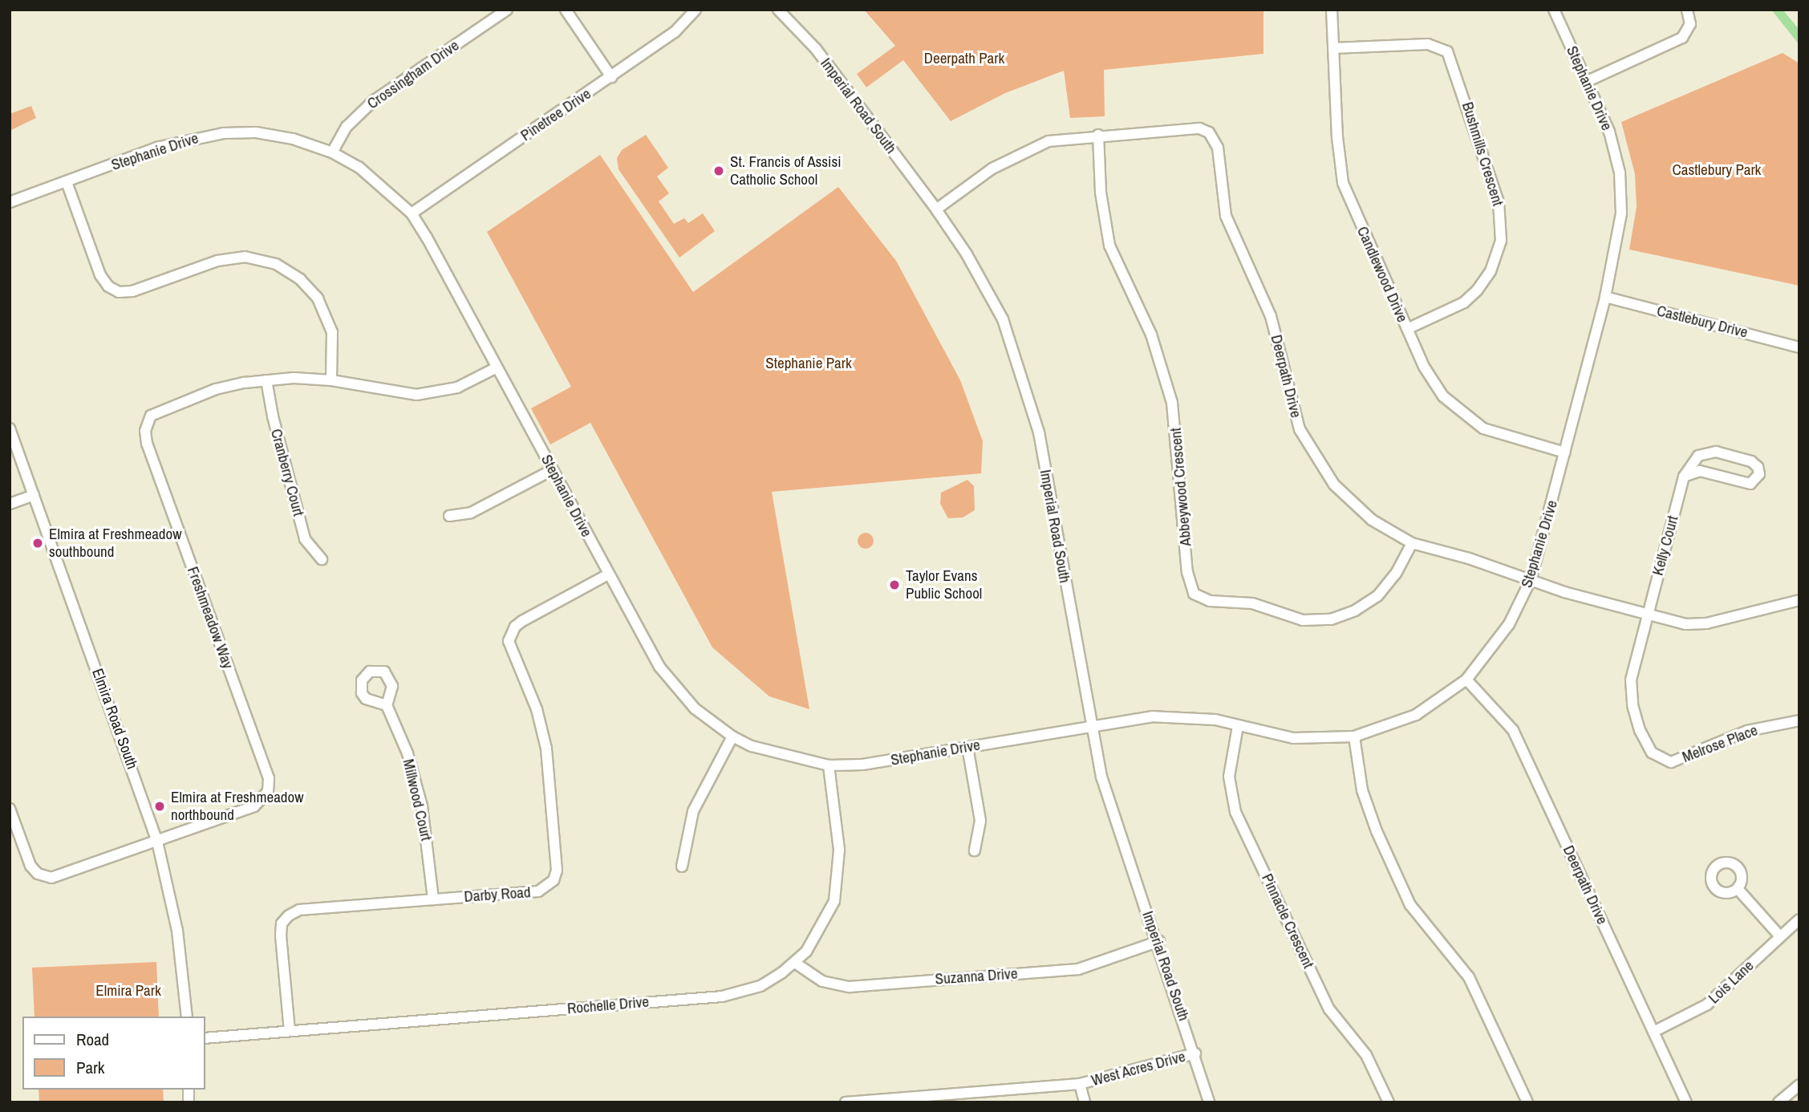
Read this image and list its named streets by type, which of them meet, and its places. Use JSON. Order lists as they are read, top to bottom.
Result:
{
  "streets": {
    "street": [
      "Crossingham Drive",
      "Stephanie Drive",
      "Imperial Road South",
      "Pinetree Drive",
      "Bushmills Crescent",
      "Candlewood Drive",
      "Castlebury Drive",
      "Deerpath Drive",
      "Cranberry Court",
      "Abbeywood Crescent",
      "Kelly Court",
      "Freshmeadow Way",
      "Elmira Road South",
      "Melrose Place",
      "Millwood Court",
      "Darby Road",
      "Pinnacle Crescent",
      "Suzanna Drive",
      "Lois Lane",
      "Rochelle Drive",
      "West Acres Drive"
    ]
  },
  "crossings": [
    ["Crossingham Drive", "Stephanie Drive"],
    ["Stephanie Drive", "Imperial Road South"],
    ["Stephanie Drive", "Pinetree Drive"],
    ["Stephanie Drive", "Candlewood Drive"],
    ["Stephanie Drive", "Castlebury Drive"],
    ["Stephanie Drive", "Deerpath Drive"],
    ["Stephanie Drive", "Freshmeadow Way"],
    ["Stephanie Drive", "Darby Road"],
    ["Stephanie Drive", "Pinnacle Crescent"],
    ["Stephanie Drive", "Rochelle Drive"],
    ["Imperial Road South", "Deerpath Drive"],
    ["Imperial Road South", "Suzanna Drive"],
    ["Imperial Road South", "West Acres Drive"],
    ["Bushmills Crescent", "Candlewood Drive"],
    ["Deerpath Drive", "Abbeywood Crescent"],
    ["Deerpath Drive", "Kelly Court"],
    ["Deerpath Drive", "Melrose Place"],
    ["Deerpath Drive", "Lois Lane"],
    ["Cranberry Court", "Freshmeadow Way"],
    ["Kelly Court", "Melrose Place"],
    ["Freshmeadow Way", "Elmira Road South"],
    ["Millwood Court", "Darby Road"],
    ["Darby Road", "Rochelle Drive"],
    ["Suzanna Drive", "Rochelle Drive"]
  ],
  "parks": [
    "Deerpath Park",
    "Castlebury Park",
    "Stephanie Park",
    "Elmira Park"
  ],
  "places": [
    "St. Francis of Assisi Catholic School",
    "Elmira at Freshmeadow southbound",
    "Taylor Evans Public School",
    "Elmira at Freshmeadow northbound"
  ],
  "legend": ["Road", "Park"]
}
